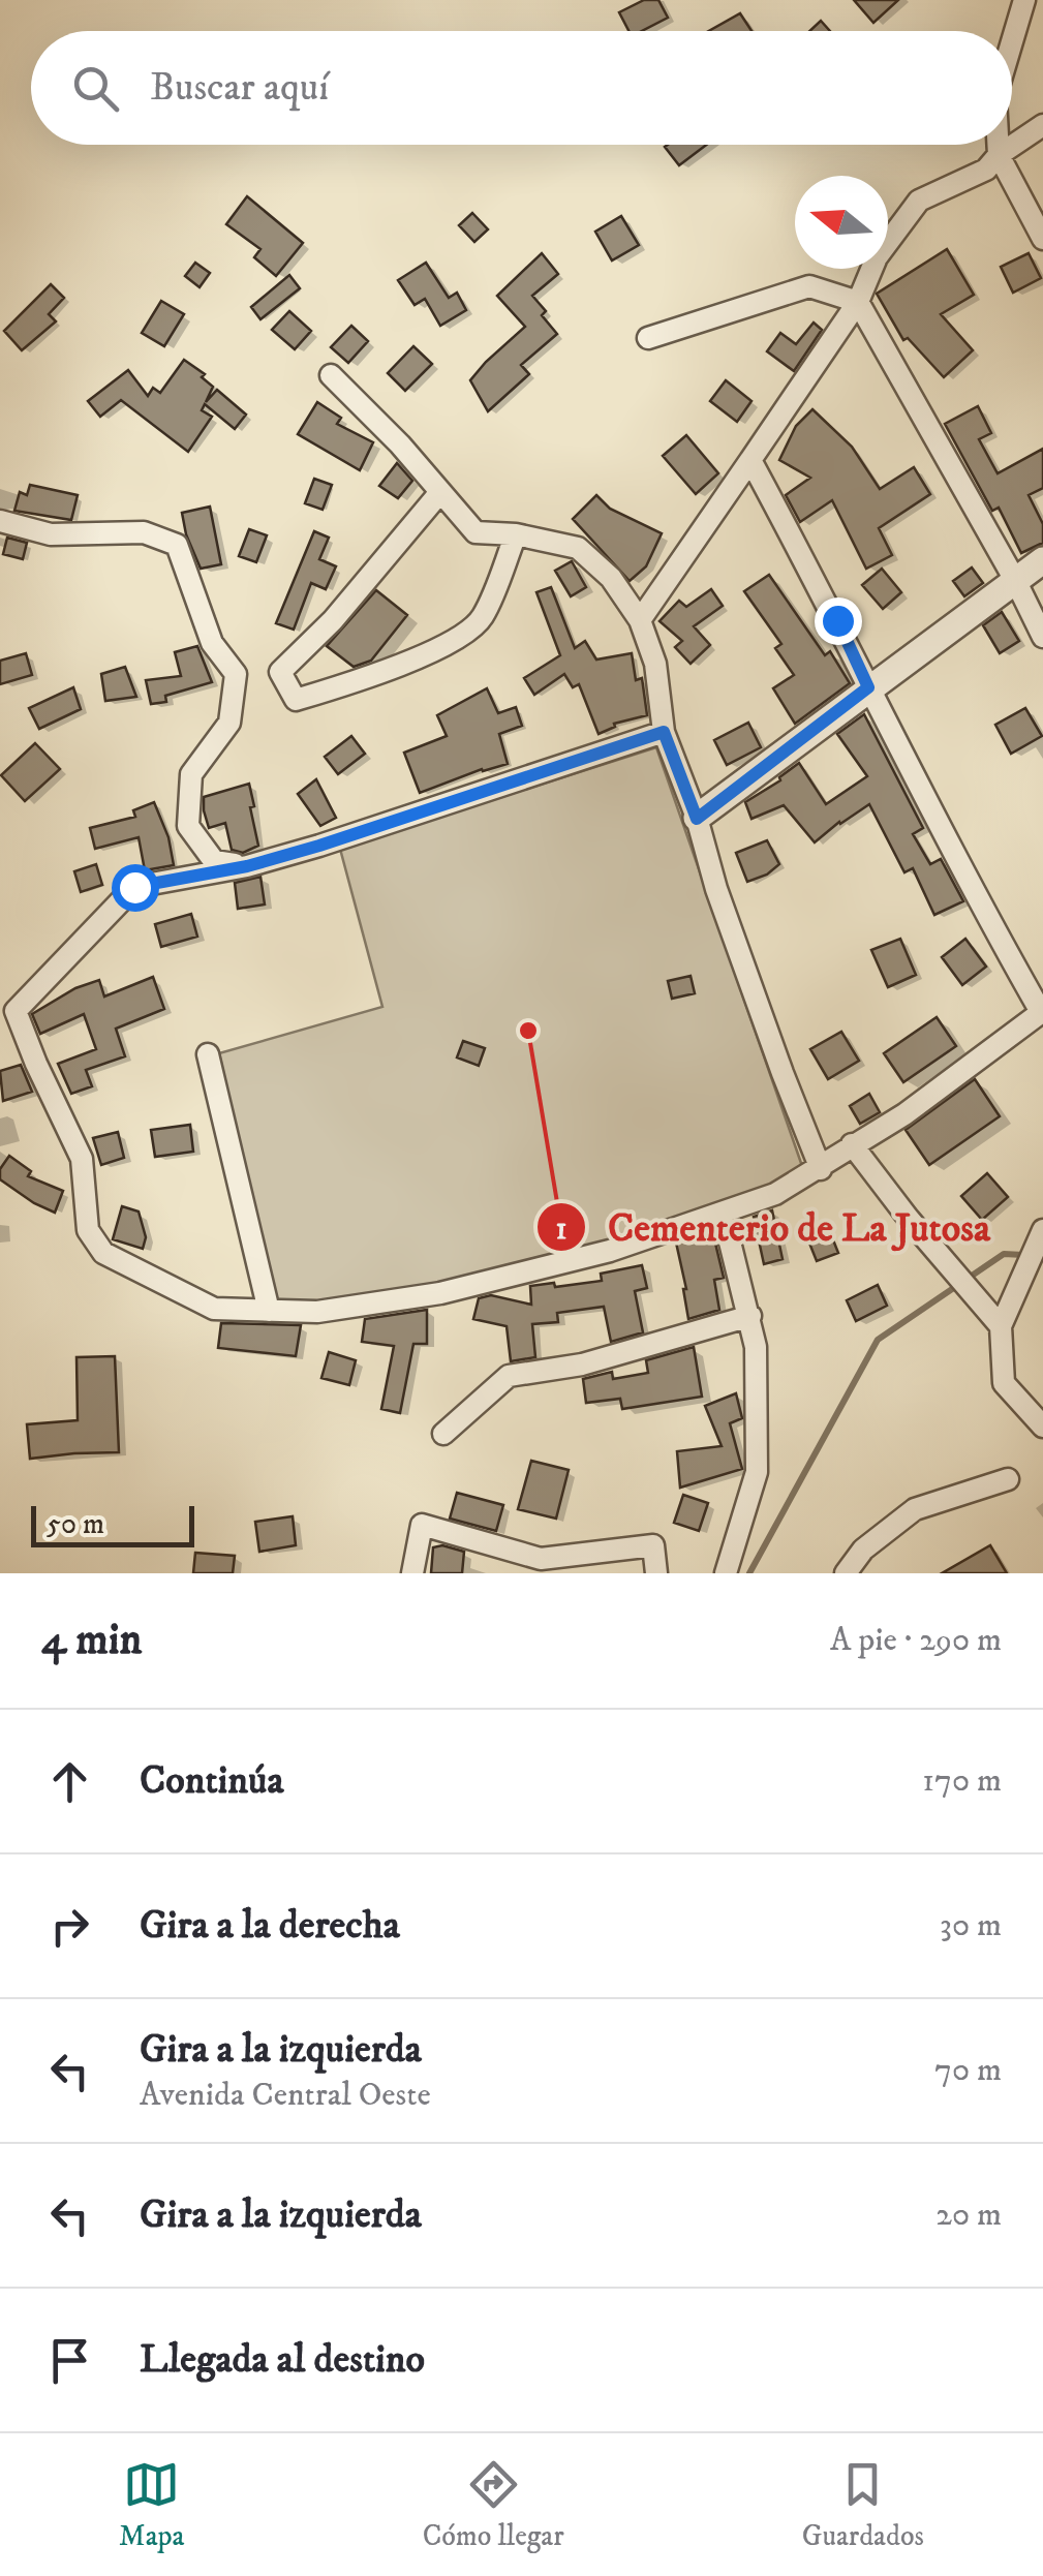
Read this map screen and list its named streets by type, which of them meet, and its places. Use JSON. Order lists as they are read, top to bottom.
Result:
{
  "places": ["Cementerio de La Jutosa"],
  "scale_bar": "50 m",
  "north": "left",
  "page": {
    "search": "Buscar aquí",
    "scale": "50 m",
    "heading": ["4 min", "A pie · 290 m"],
    "list": [
      ["Continúa", "170 m"],
      ["Gira a la derecha", "30 m"],
      ["Gira a la izquierda", "Avenida Central Oeste", "70 m"],
      ["Gira a la izquierda", "20 m"],
      "Llegada al destino"
    ],
    "nav": ["Mapa", "Cómo llegar", "Guardados"]
  }
}
